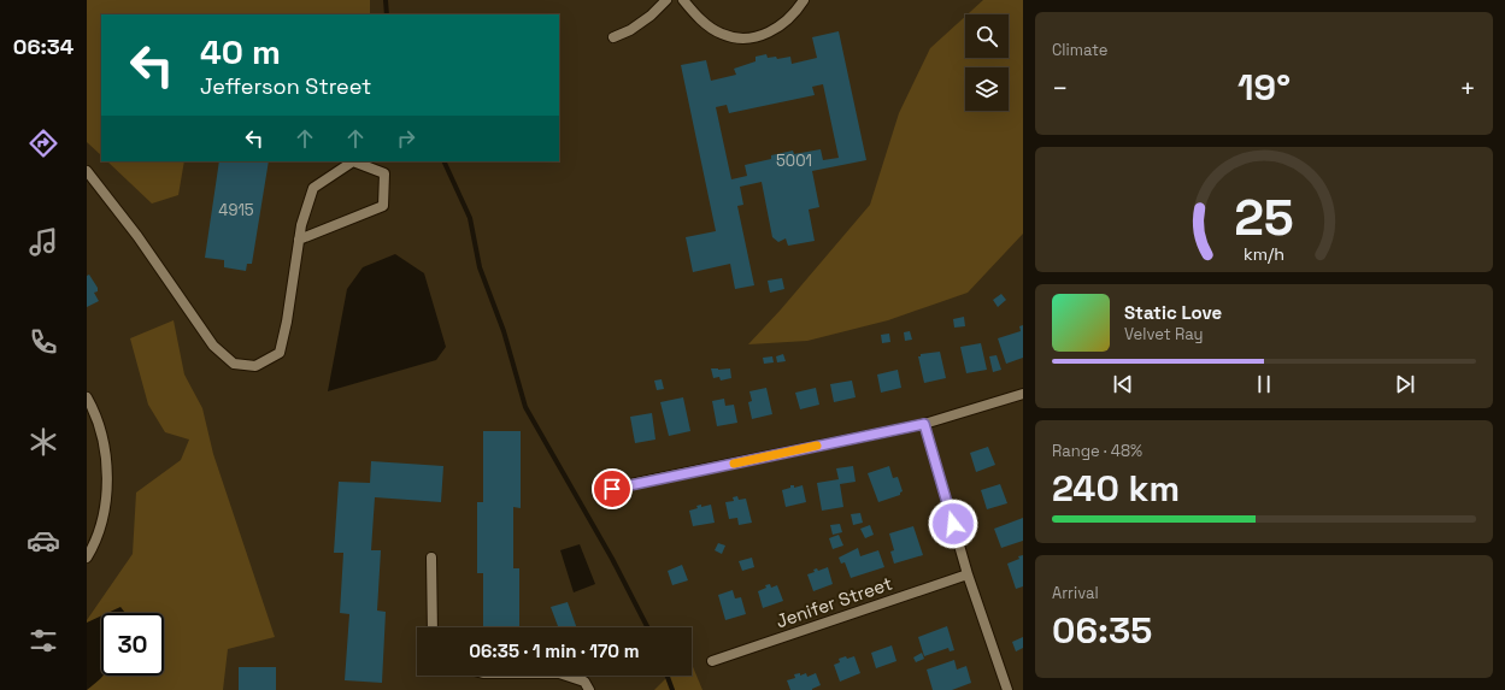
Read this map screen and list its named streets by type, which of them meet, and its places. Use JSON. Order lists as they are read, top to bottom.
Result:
{
  "streets": {
    "street": ["Jenifer Street"]
  },
  "house_numbers": ["5001", "4915"],
  "page": {
    "tabs": "06:34",
    "tile": [
      "Climate",
      ["Range · 48%", "240 km"],
      ["Arrival", "06:35"]
    ],
    "turn": ["40 m", "Jefferson Street"],
    "heat": ["−", "19°", "+"],
    "song": ["Static Love", "Velvet Ray"],
    "limit": "30",
    "trip": "06:35 · 1 min · 170 m",
    "gauge": ["25", "km/h"]
  }
}
